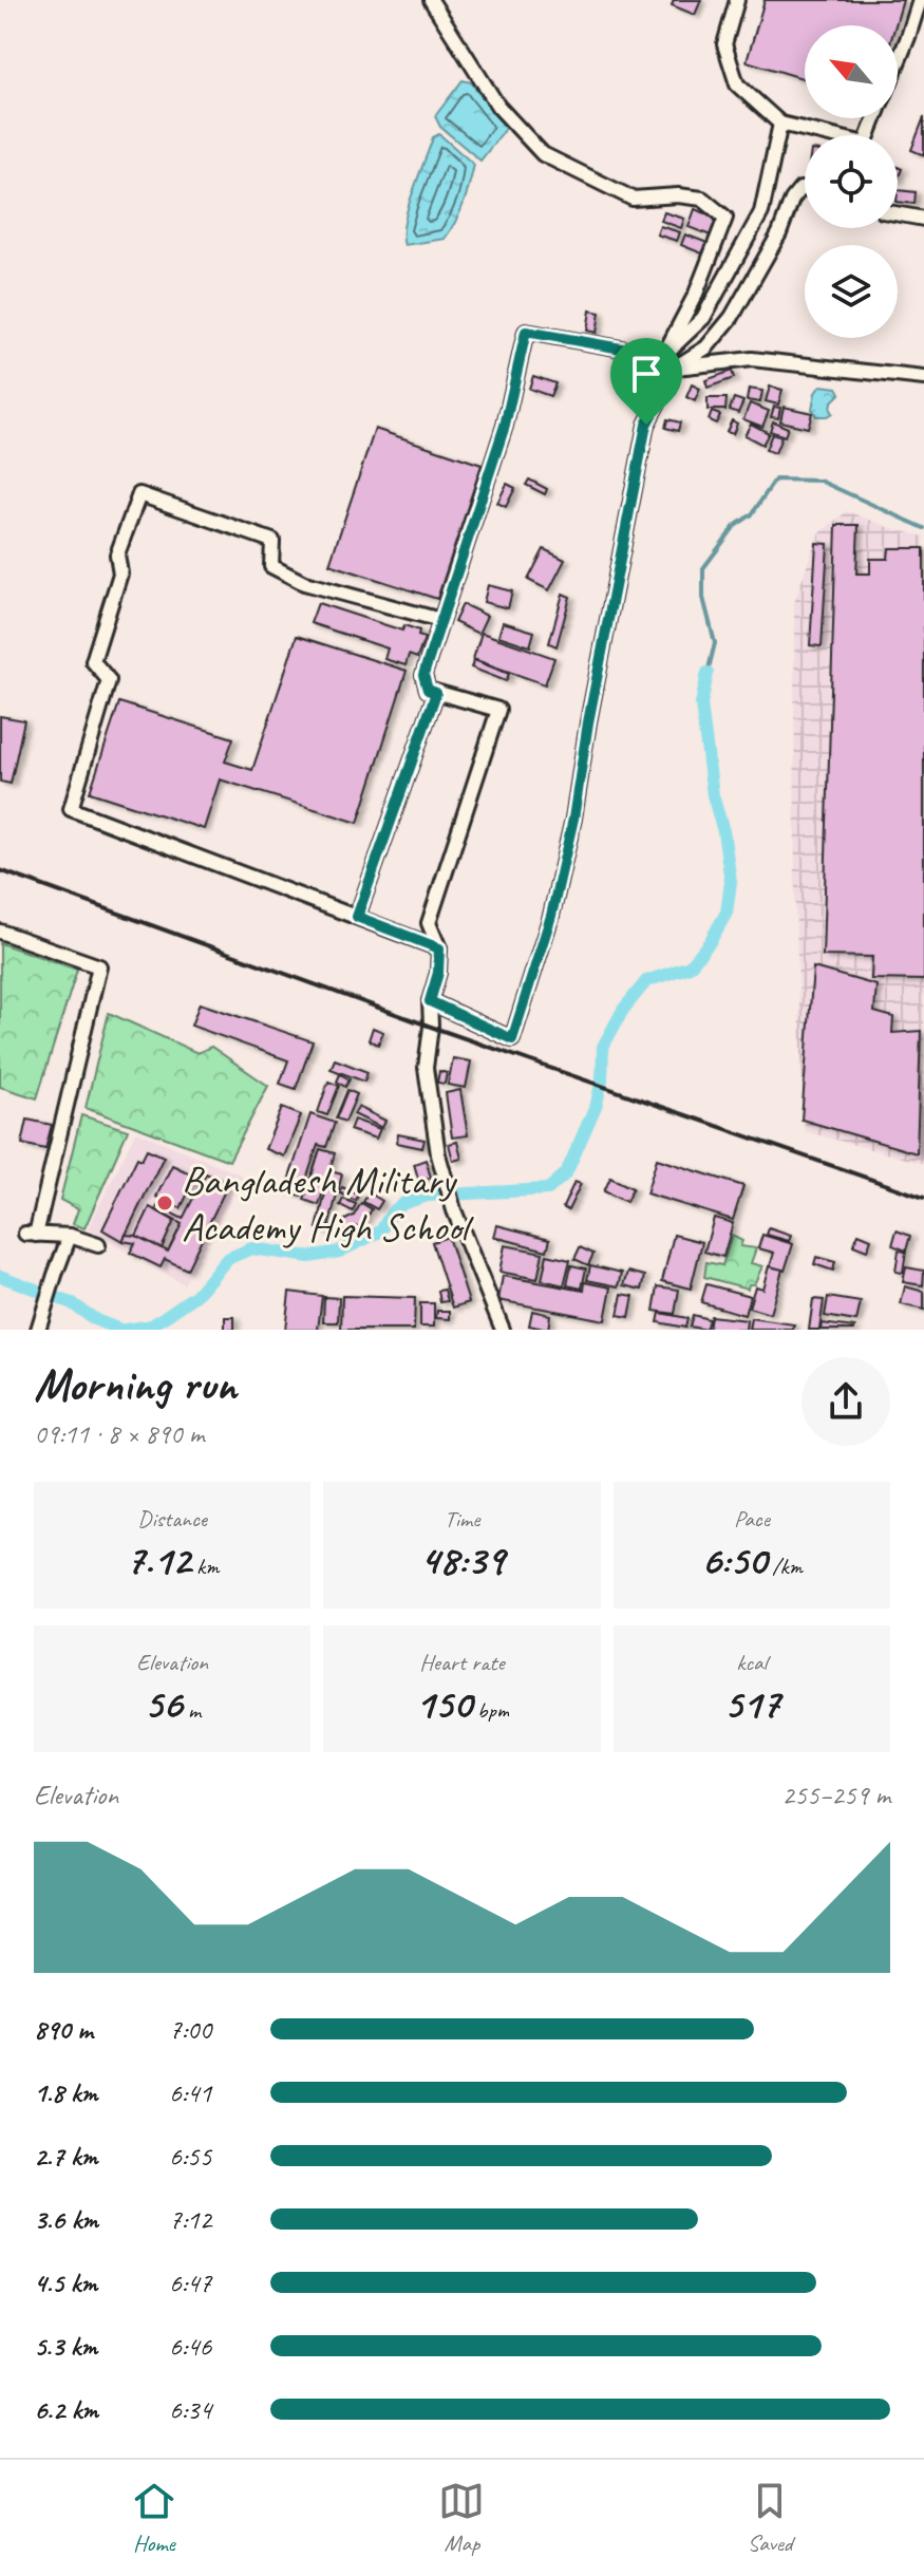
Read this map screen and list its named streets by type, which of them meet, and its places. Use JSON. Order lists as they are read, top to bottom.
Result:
{
  "places": ["Bangladesh Military Academy High School"],
  "north": "top left",
  "page": {
    "heading": ["Morning run", "09:11 · 8 × 890 m"],
    "stats": [
      ["Distance", "7.12 km"],
      ["Time", "48:39"],
      ["Pace", "6:50 /km"],
      ["Elevation", "56 m"],
      ["Heart rate", "150 bpm"],
      ["kcal", "517"]
    ],
    "chart": ["Elevation", "255–259 m"],
    "list": [
      {
        "name": "890 m",
        "note": "7:00"
      },
      {
        "name": "1.8 km",
        "note": "6:41"
      },
      {
        "name": "2.7 km",
        "note": "6:55"
      },
      {
        "name": "3.6 km",
        "note": "7:12"
      },
      {
        "name": "4.5 km",
        "note": "6:47"
      },
      {
        "name": "5.3 km",
        "note": "6:46"
      },
      {
        "name": "6.2 km",
        "note": "6:34"
      }
    ],
    "tabs": ["Home", "Map", "Saved"]
  }
}
